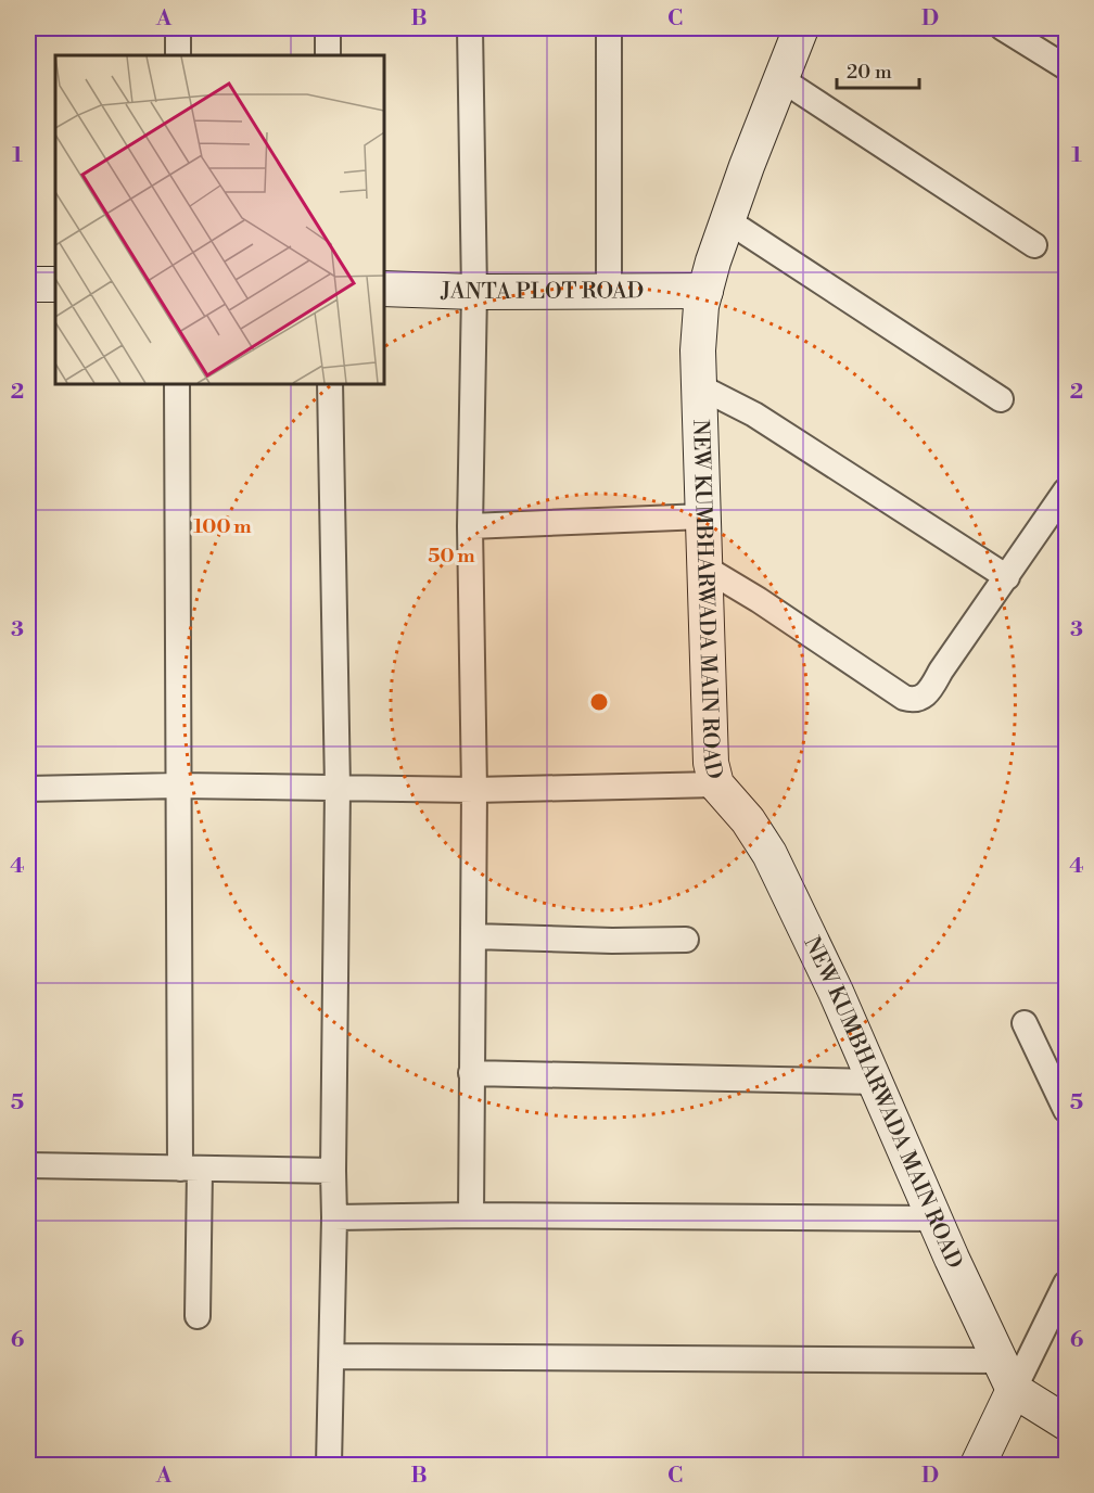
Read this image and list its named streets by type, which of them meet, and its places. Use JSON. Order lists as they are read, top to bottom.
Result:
{
  "streets": {
    "street": ["JANTA PLOT ROAD", "NEW KUMBHARWADA MAIN ROAD"]
  },
  "crossings": [
    ["JANTA PLOT ROAD", "NEW KUMBHARWADA MAIN ROAD"]
  ],
  "scale_bar": "20 m",
  "grid": {
    "columns": [
      "A",
      "B",
      "C",
      "D"
    ],
    "rows": [
      "1",
      "2",
      "3",
      "4",
      "5",
      "6"
    ]
  },
  "rings": ["100 m", "50 m"]
}
